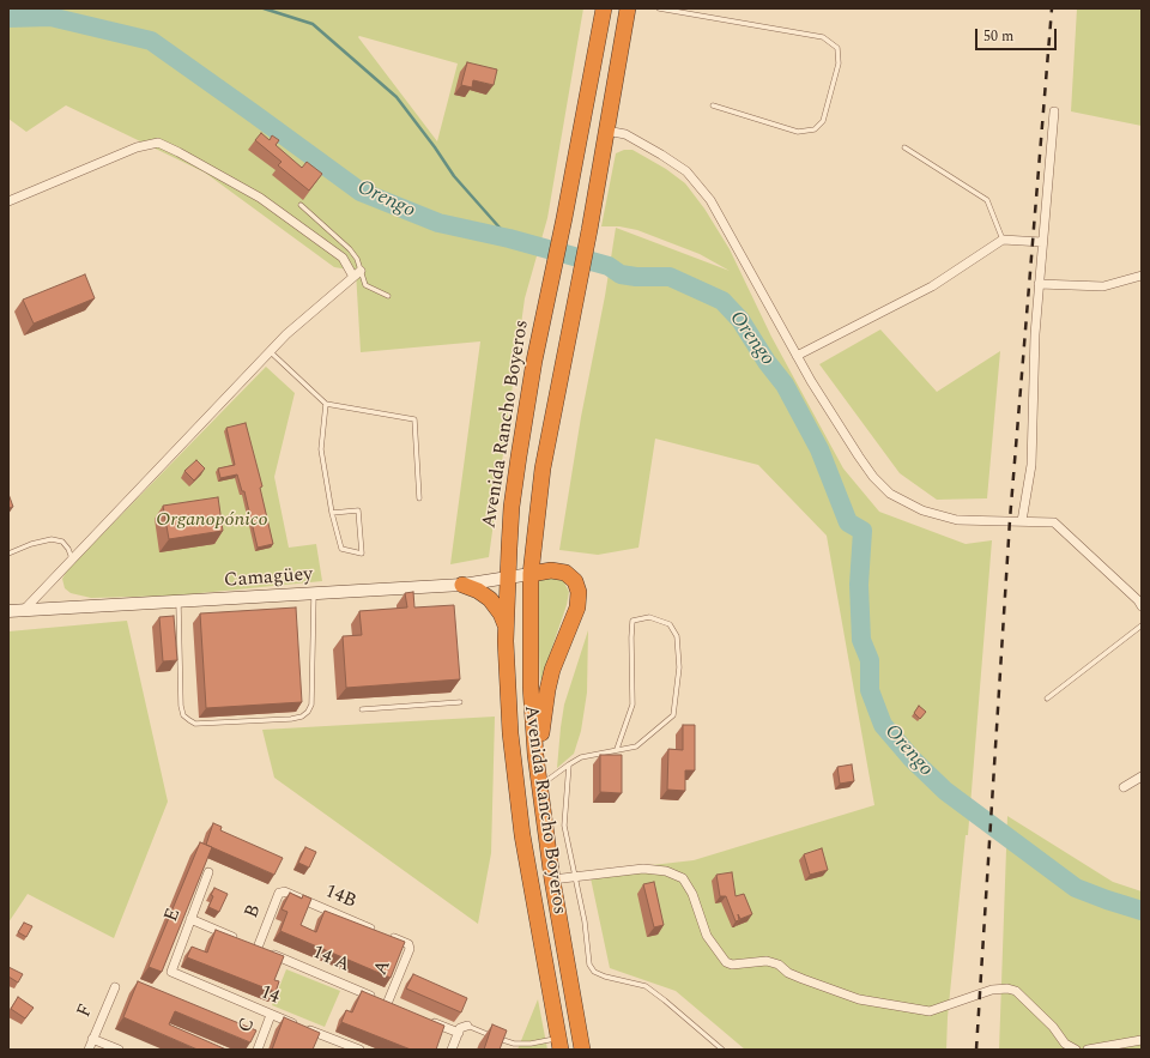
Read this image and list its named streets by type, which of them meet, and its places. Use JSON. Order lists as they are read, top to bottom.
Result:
{
  "streets": {
    "highway": ["Avenida Rancho Boyeros"],
    "main road": ["Camagüey"],
    "street": [
      "14B",
      "B",
      "E",
      "14 A",
      "A",
      "14",
      "F",
      "C"
    ]
  },
  "crossings": [
    ["Avenida Rancho Boyeros", "Camagüey"],
    ["14B", "B"],
    ["14B", "A"],
    ["B", "14 A"],
    ["E", "14 A"],
    ["E", "14"],
    ["14 A", "A"],
    ["14", "C"]
  ],
  "water": ["Orengo"],
  "parks": ["Organopónico"],
  "scale_bar": "50 m"
}
